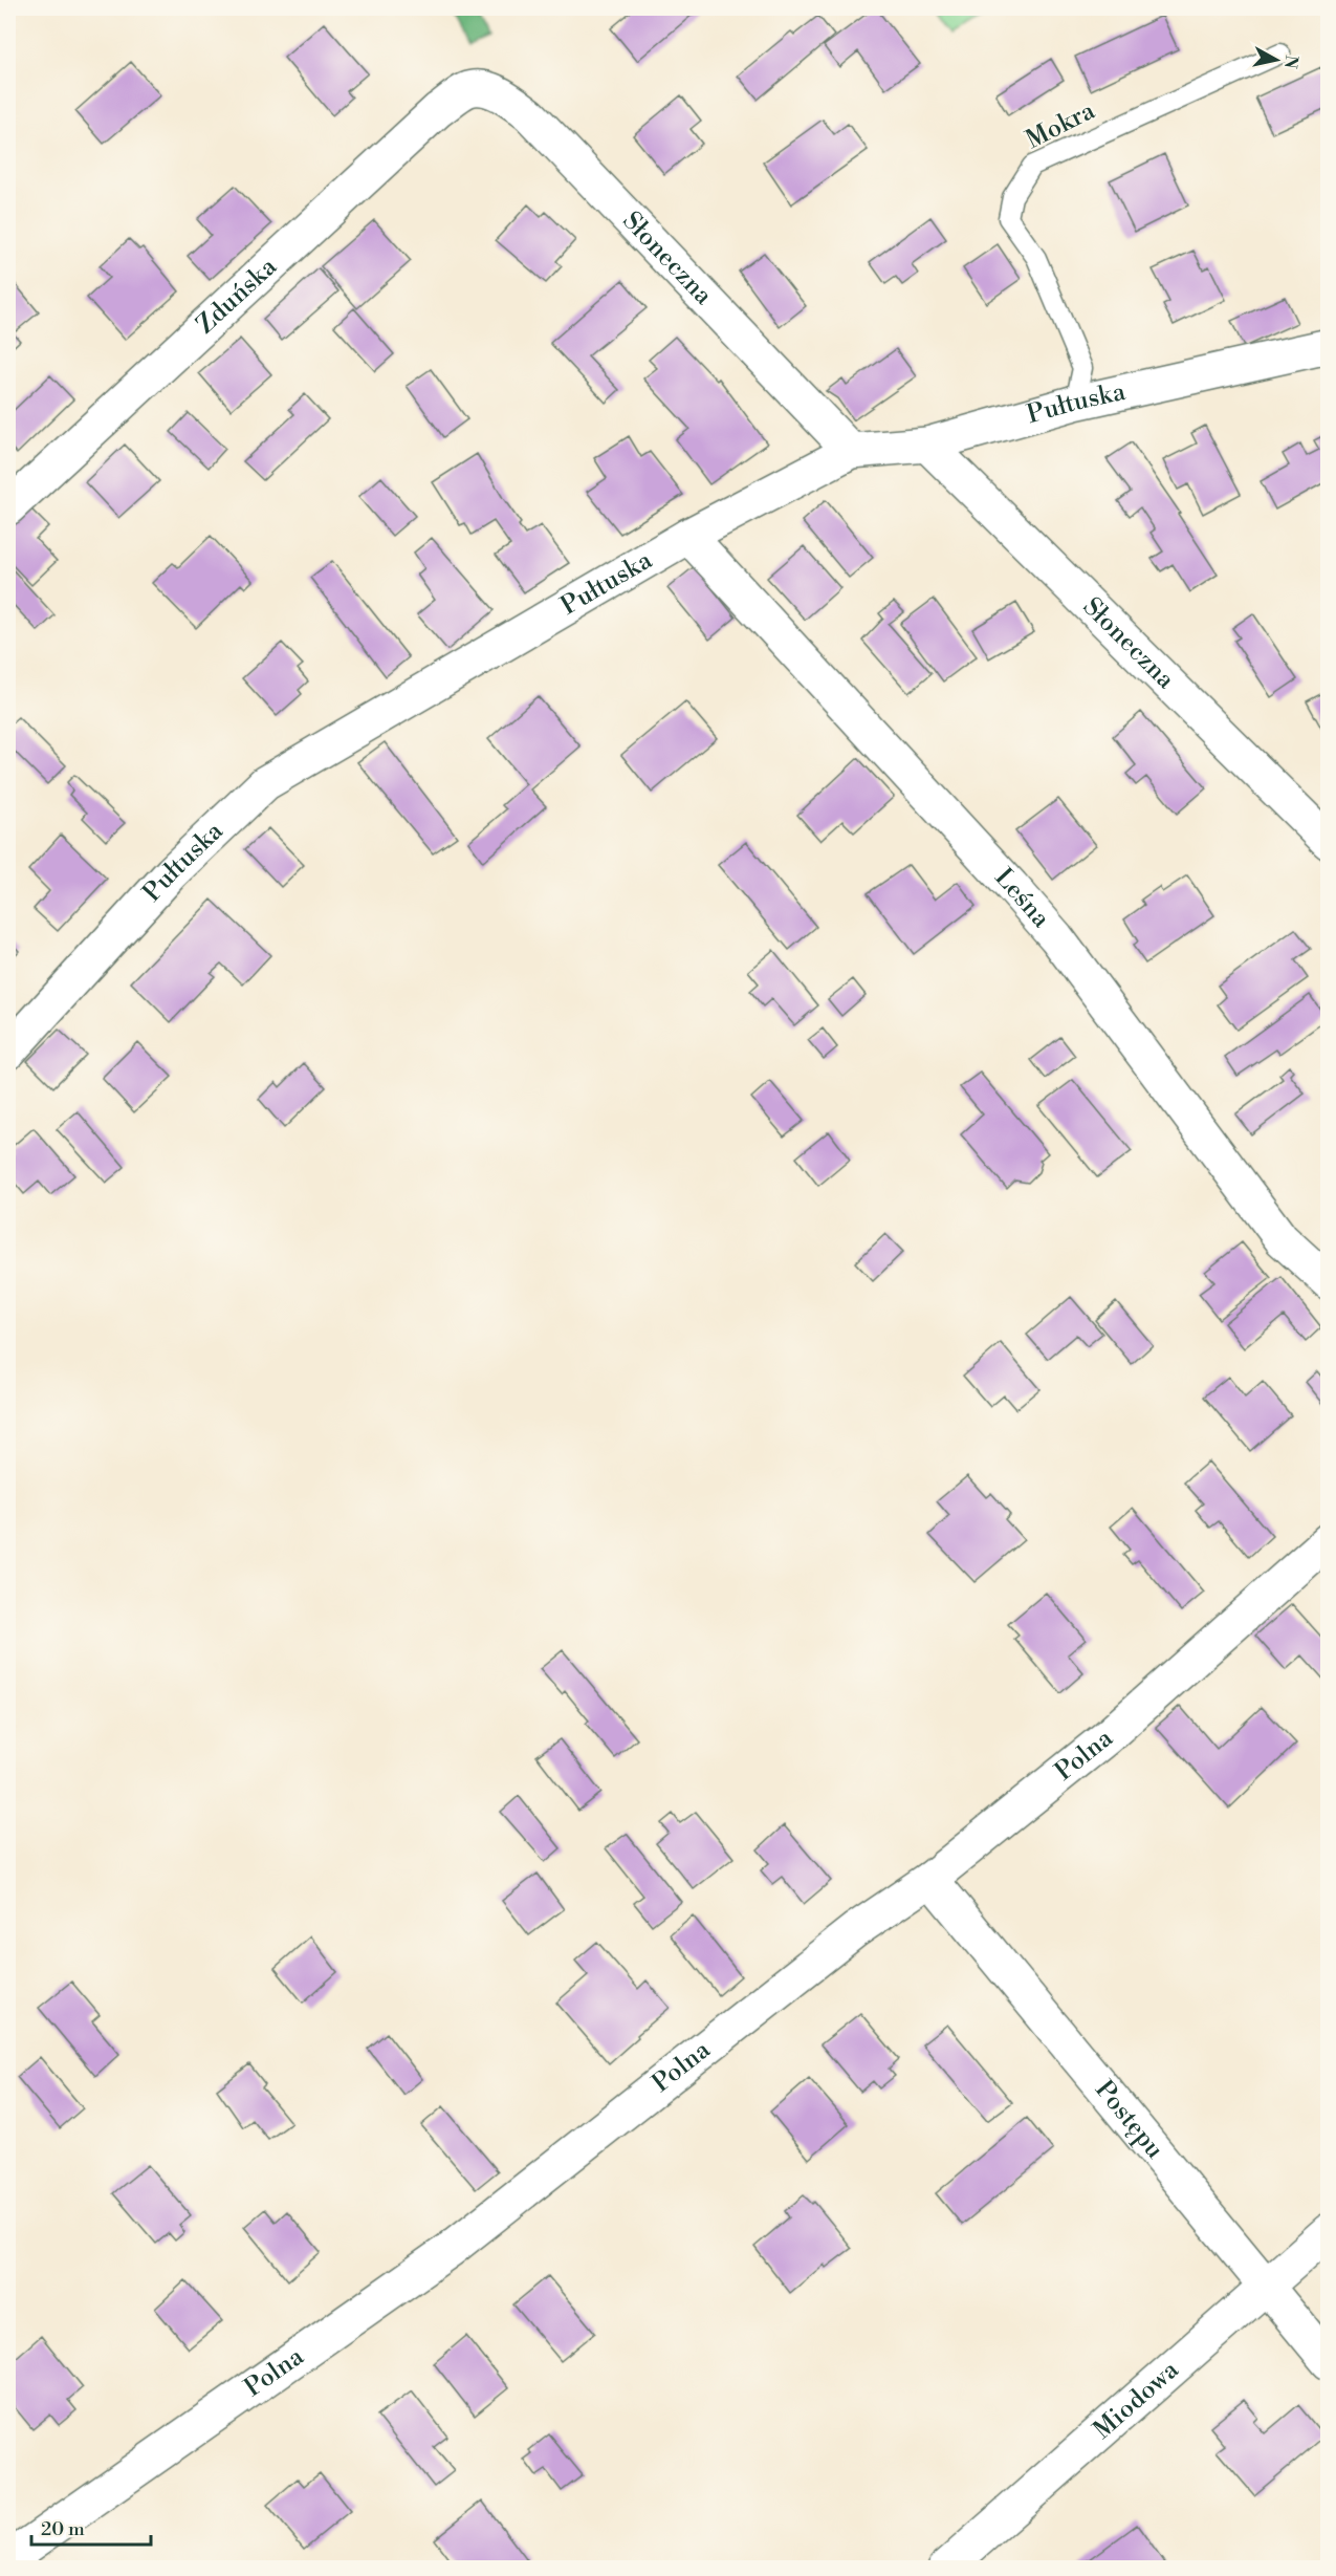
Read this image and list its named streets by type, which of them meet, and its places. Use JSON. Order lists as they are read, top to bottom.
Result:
{
  "streets": {
    "street": [
      "Słoneczna",
      "Zduńska",
      "Pułtuska",
      "Leśna",
      "Polna",
      "Postępu",
      "Miodowa"
    ],
    "lane": ["Mokra"]
  },
  "crossings": [
    ["Mokra", "Pułtuska"],
    ["Słoneczna", "Zduńska"],
    ["Słoneczna", "Pułtuska"],
    ["Pułtuska", "Leśna"],
    ["Polna", "Postępu"],
    ["Postępu", "Miodowa"]
  ],
  "scale_bar": "20 m",
  "north": "right"
}
